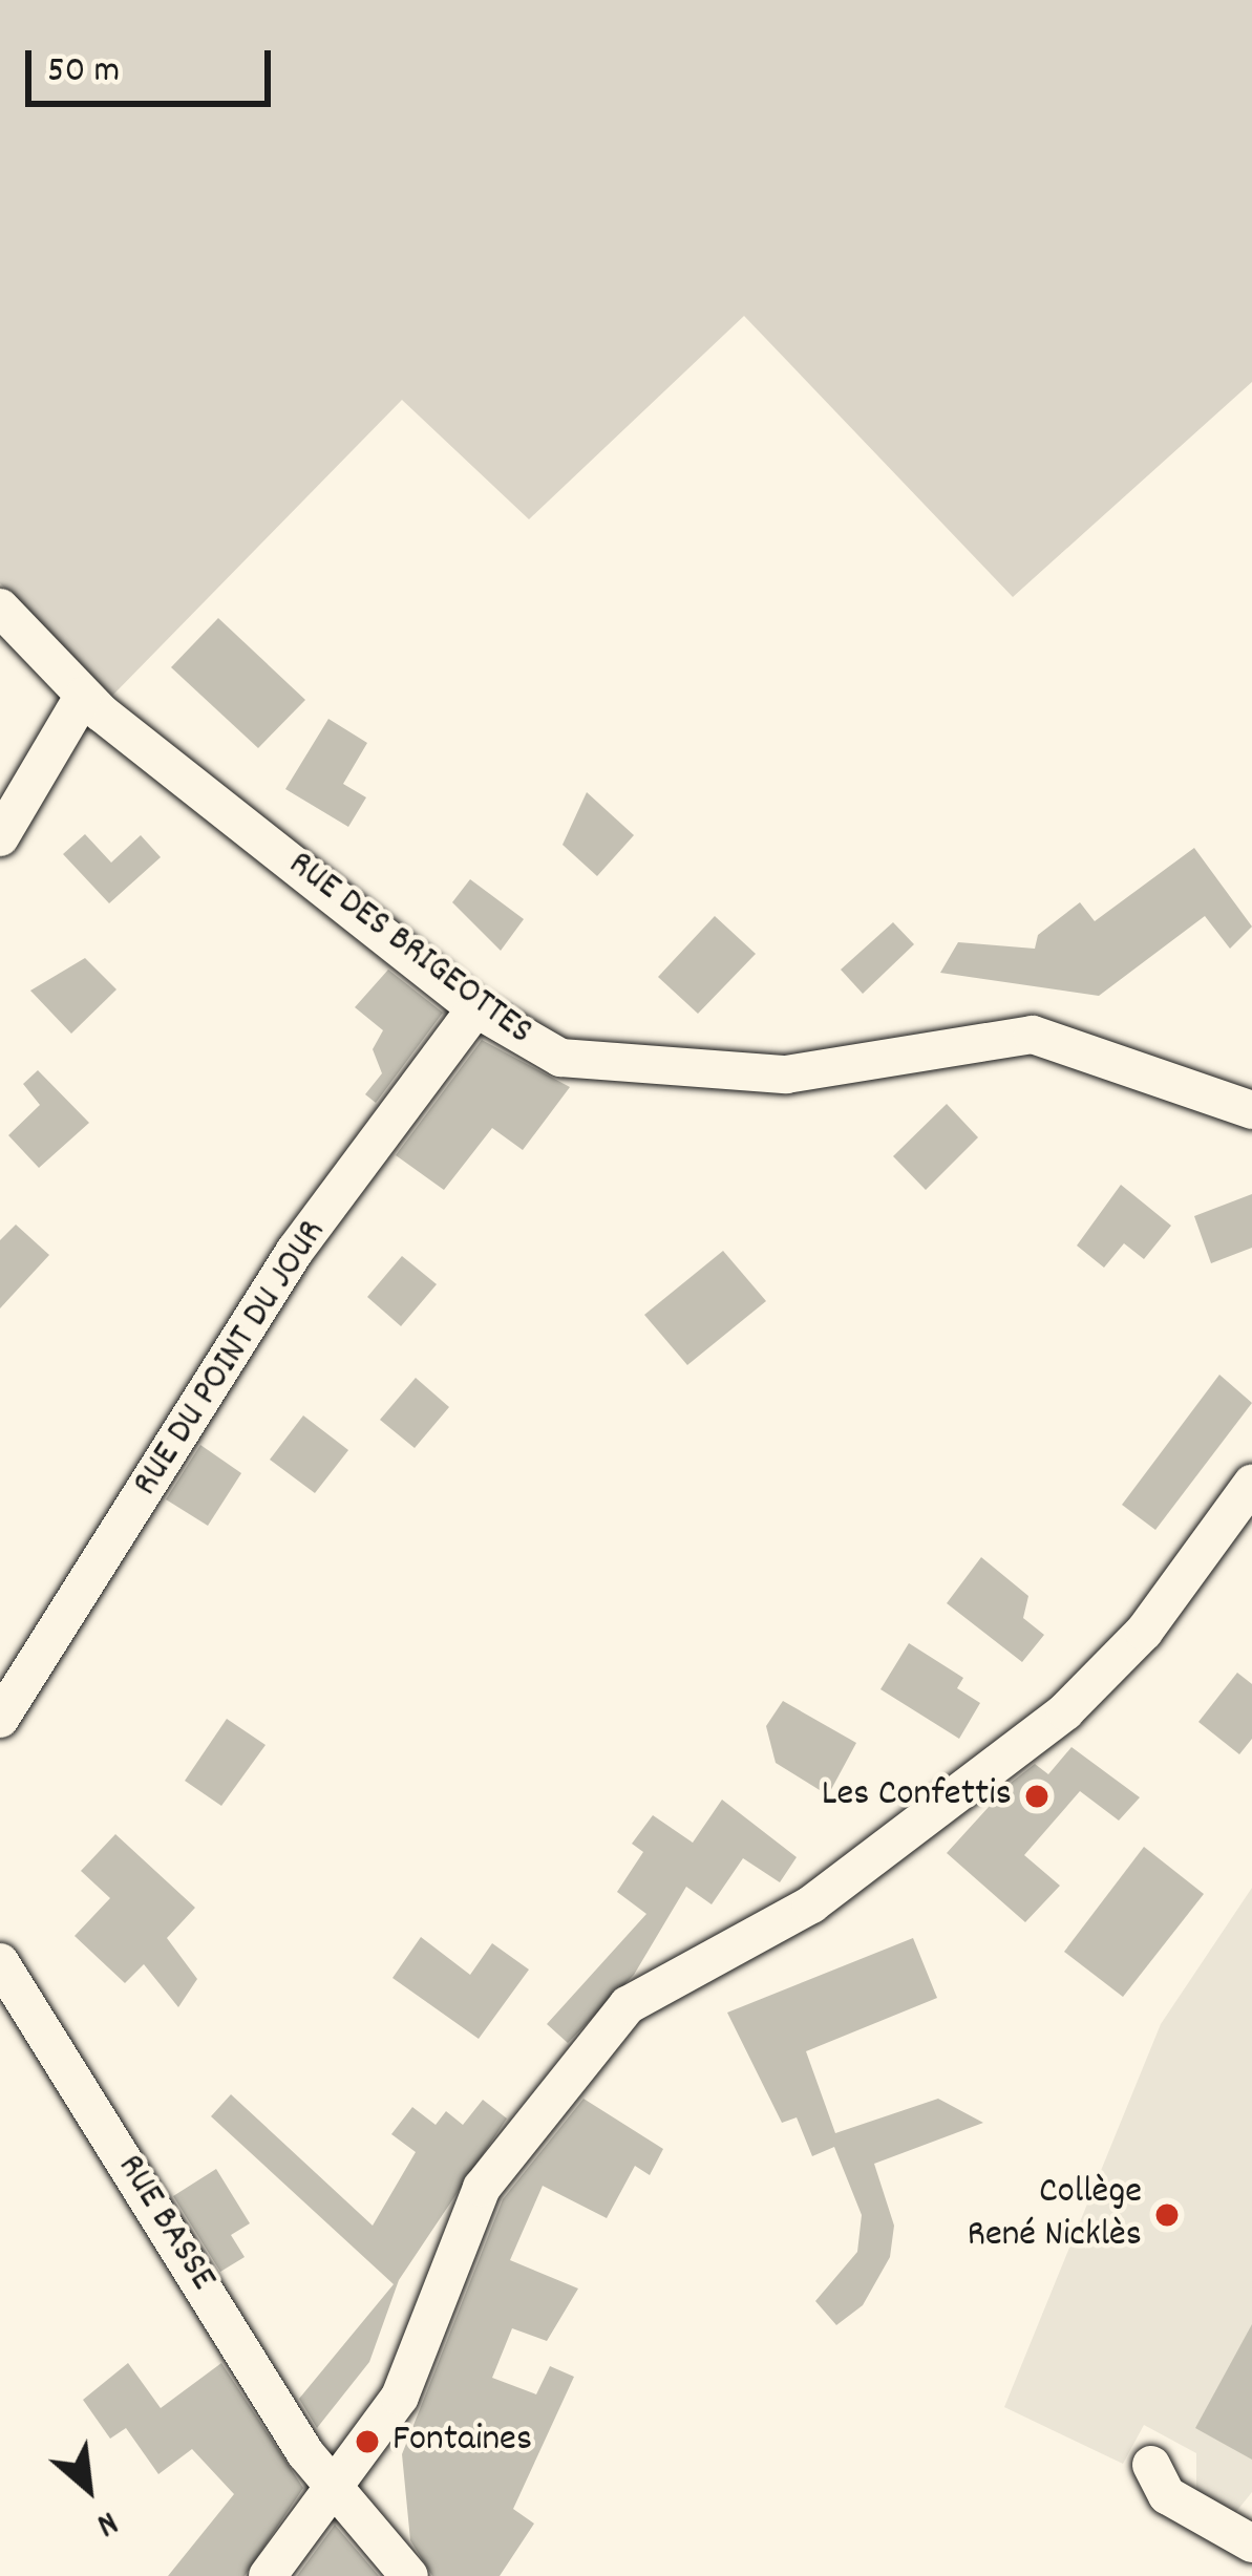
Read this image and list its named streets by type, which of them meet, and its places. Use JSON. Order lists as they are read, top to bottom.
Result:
{
  "streets": {
    "street": ["RUE DES BRIGEOTTES", "RUE DU POINT DU JOUR", "RUE BASSE"]
  },
  "crossings": [
    ["RUE DES BRIGEOTTES", "RUE DU POINT DU JOUR"]
  ],
  "places": ["Les Confettis", "Collège René Nicklès", "Fontaines"],
  "scale_bar": "50 m",
  "north": "bottom right"
}
